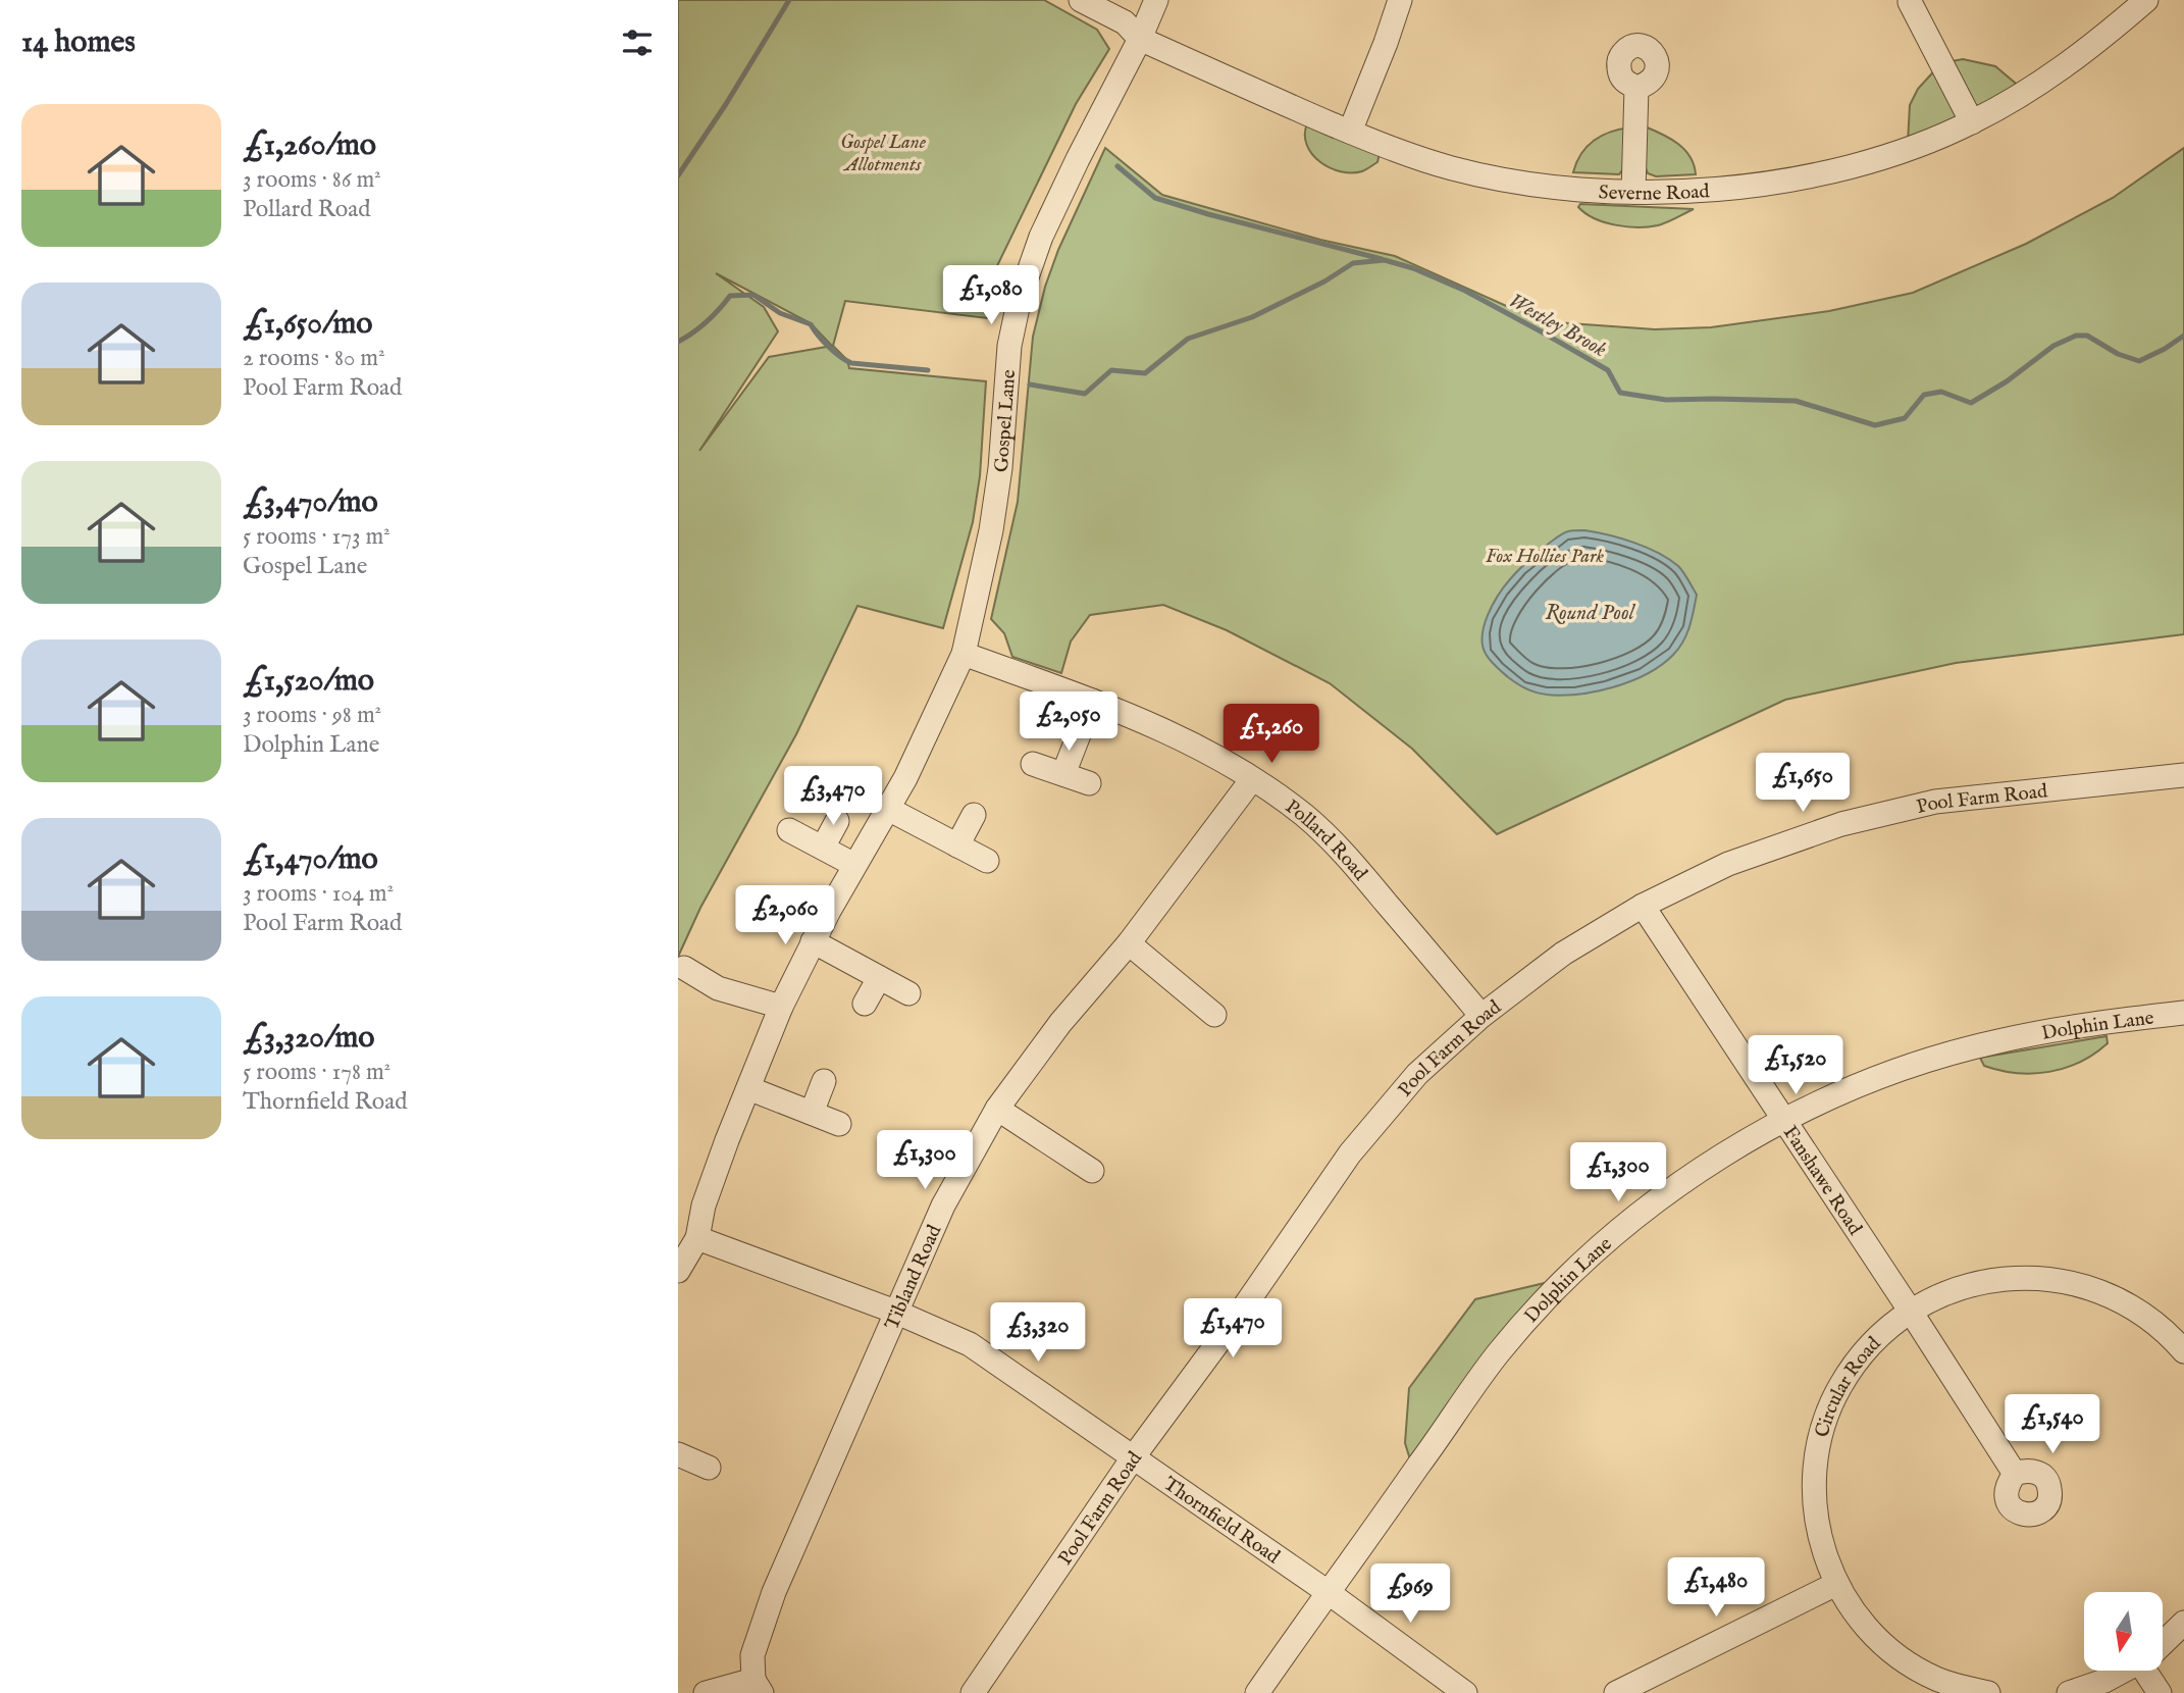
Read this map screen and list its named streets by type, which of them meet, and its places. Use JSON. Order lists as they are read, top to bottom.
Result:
{
  "streets": {
    "street": [
      "Severne Road",
      "Gospel Lane",
      "Pool Farm Road",
      "Pollard Road",
      "Dolphin Lane",
      "Fanshawe Road",
      "Tibland Road",
      "Circular Road",
      "Thornfield Road"
    ]
  },
  "crossings": [
    ["Severne Road", "Gospel Lane"],
    ["Gospel Lane", "Pollard Road"],
    ["Gospel Lane", "Thornfield Road"],
    ["Pool Farm Road", "Pollard Road"],
    ["Pool Farm Road", "Fanshawe Road"],
    ["Pool Farm Road", "Thornfield Road"],
    ["Pollard Road", "Tibland Road"],
    ["Dolphin Lane", "Fanshawe Road"],
    ["Dolphin Lane", "Thornfield Road"],
    ["Fanshawe Road", "Circular Road"],
    ["Tibland Road", "Thornfield Road"]
  ],
  "water": ["Westley Brook", "Round Pool"],
  "parks": ["Gospel Lane Allotments", "Fox Hollies Park"],
  "north": "bottom",
  "page": {
    "heading": "14 homes",
    "list": [
      {
        "name": "£1,260/mo",
        "note": "3 rooms · 86 m² · Pollard Road"
      },
      {
        "name": "£1,650/mo",
        "note": "2 rooms · 80 m² · Pool Farm Road"
      },
      {
        "name": "£3,470/mo",
        "note": "5 rooms · 173 m² · Gospel Lane"
      },
      {
        "name": "£1,520/mo",
        "note": "3 rooms · 98 m² · Dolphin Lane"
      },
      {
        "name": "£1,470/mo",
        "note": "3 rooms · 104 m² · Pool Farm Road"
      },
      {
        "name": "£3,320/mo",
        "note": "5 rooms · 178 m² · Thornfield Road"
      }
    ],
    "price": [
      "£1,080",
      "£2,050",
      "£1,260",
      "£1,650",
      "£3,470",
      "£2,060",
      "£1,520",
      "£1,300",
      "£1,300",
      "£1,470",
      "£3,320",
      "£1,540",
      "£1,480",
      "£969"
    ]
  }
}
